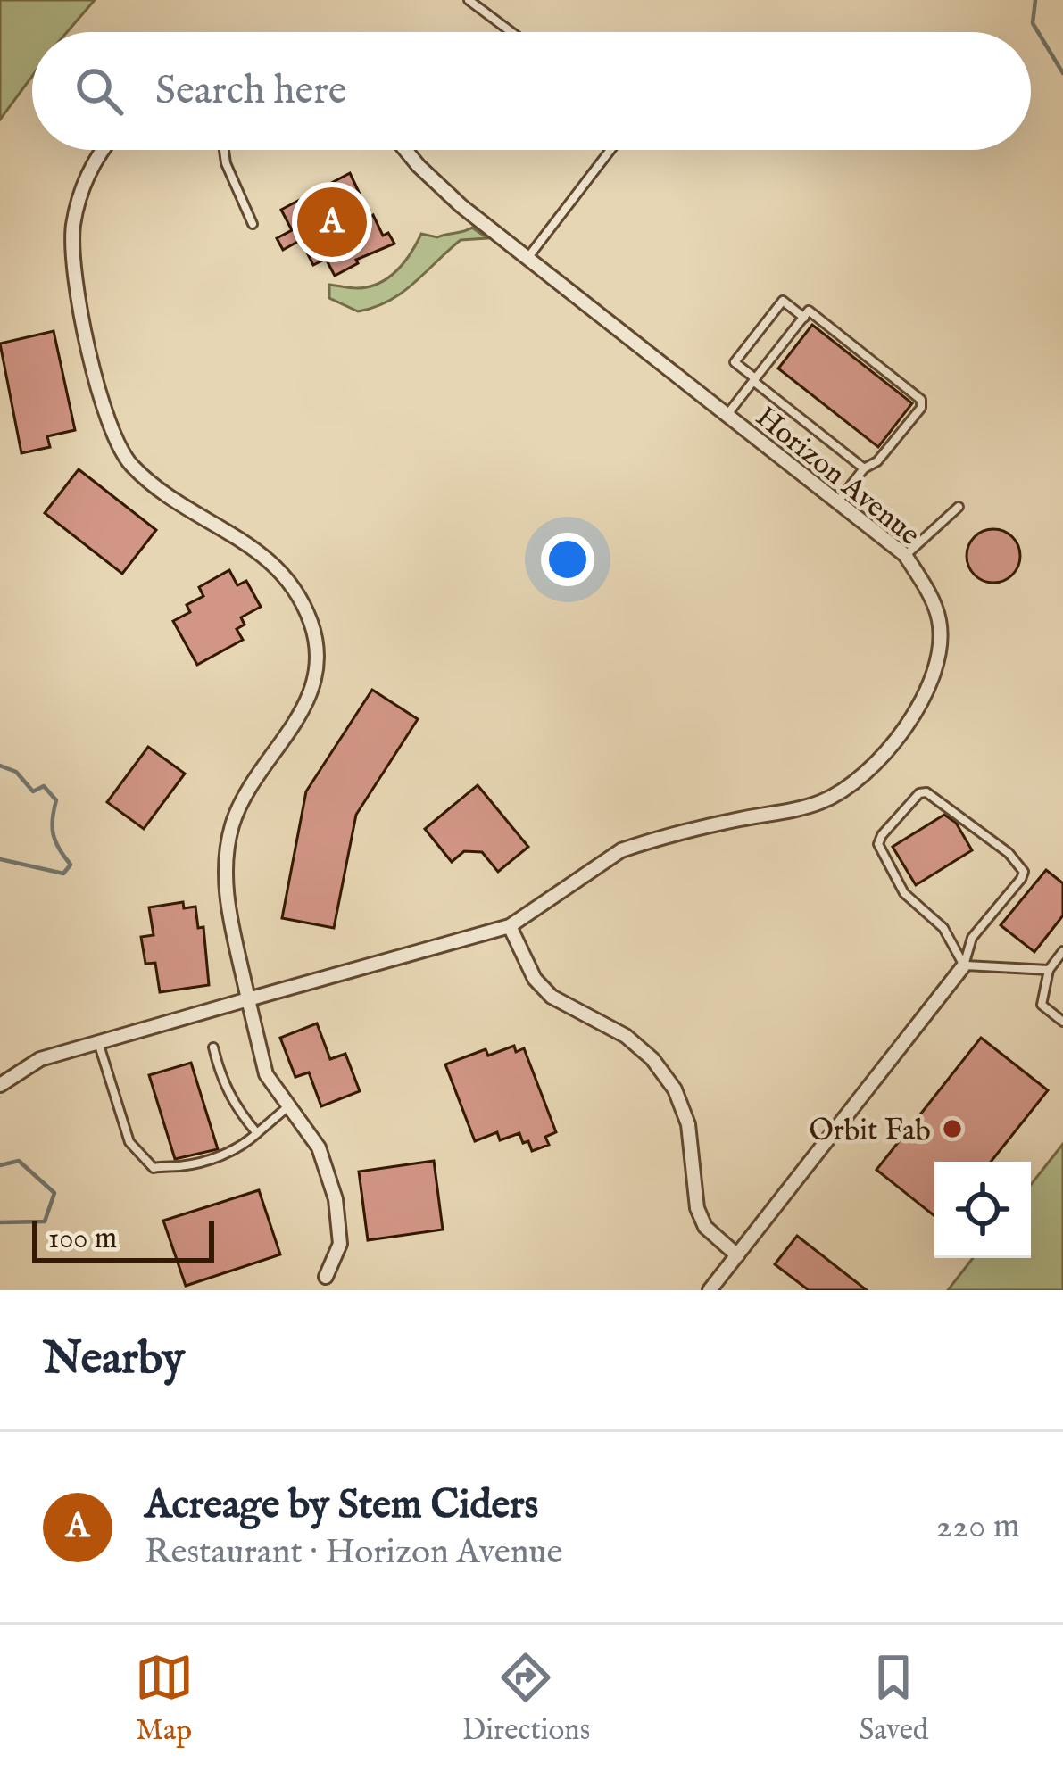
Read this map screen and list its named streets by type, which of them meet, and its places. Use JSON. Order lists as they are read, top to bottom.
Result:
{
  "streets": {
    "street": ["Horizon Avenue"]
  },
  "places": ["Orbit Fab"],
  "scale_bar": "100 m",
  "page": {
    "search": "Search here",
    "pins": "A",
    "scale": "100 m",
    "heading": "Nearby",
    "list": [
      {
        "mark": "A",
        "name": "Acreage by Stem Ciders",
        "note": "Restaurant · Horizon Avenue",
        "value": "220 m"
      }
    ],
    "nav": ["Map", "Directions", "Saved"]
  }
}
